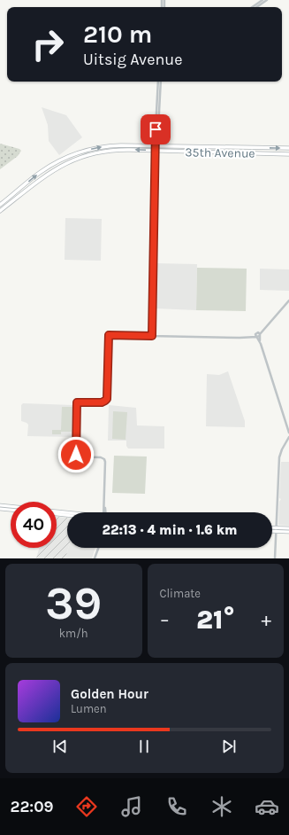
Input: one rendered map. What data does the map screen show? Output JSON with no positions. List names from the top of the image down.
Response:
{
  "streets": {
    "main road": ["35th Avenue"]
  },
  "page": {
    "turn": ["210 m", "Uitsig Avenue"],
    "limit": "40",
    "trip": "22:13 · 4 min · 1.6 km",
    "tile": [
      ["39", "km/h"],
      "Climate"
    ],
    "heat": ["−", "21°", "+"],
    "song": ["Golden Hour", "Lumen"],
    "tabs": "22:09"
  }
}
